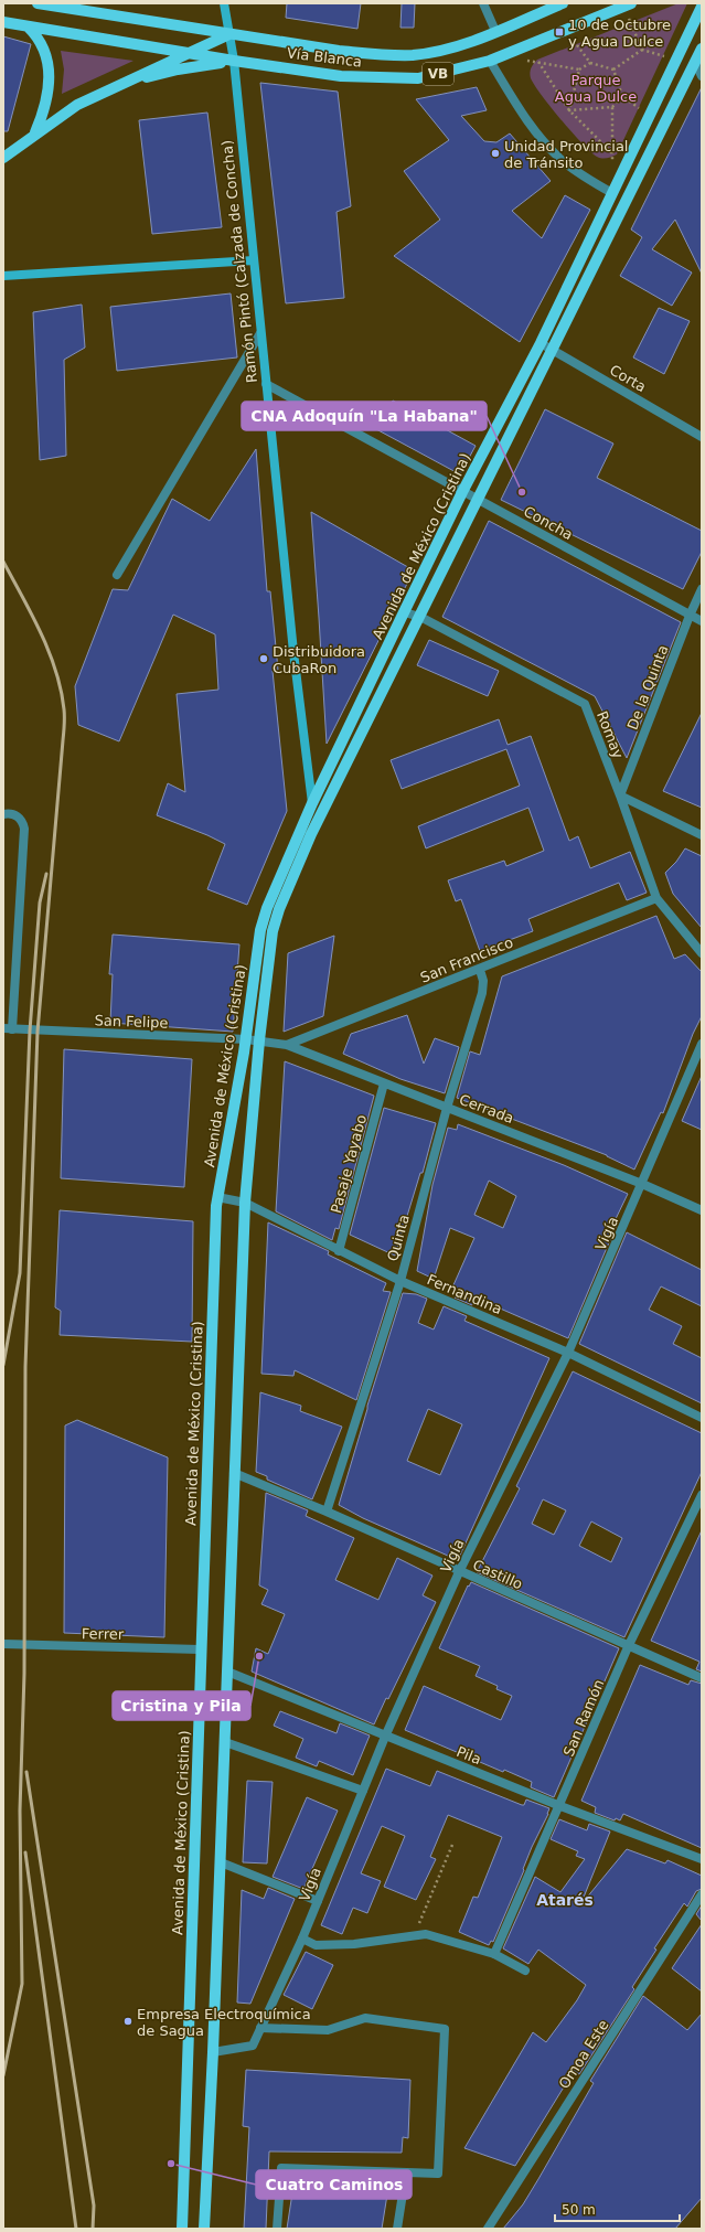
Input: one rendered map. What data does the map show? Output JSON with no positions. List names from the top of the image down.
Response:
{
  "streets": {
    "main road": [
      "Vía Blanca",
      "VB",
      "Ramón Pintó (Calzada de Concha)",
      "Avenida de México (Cristina)"
    ],
    "street": [
      "Corta",
      "Concha",
      "De la Quinta",
      "Romay",
      "San Francisco",
      "San Felipe",
      "Cerrada",
      "Pasaje Yayabo",
      "Vigía",
      "Quinta",
      "Fernandina",
      "Castillo",
      "Ferrer",
      "San Ramón",
      "Pila",
      "Omoa Este"
    ]
  },
  "crossings": [
    ["Vía Blanca", "Ramón Pintó (Calzada de Concha)"],
    ["Ramón Pintó (Calzada de Concha)", "Concha"],
    ["Ramón Pintó (Calzada de Concha)", "Avenida de México (Cristina)"],
    ["Corta", "Avenida de México (Cristina)"],
    ["Concha", "Avenida de México (Cristina)"],
    ["Concha", "De la Quinta"],
    ["Avenida de México (Cristina)", "Romay"],
    ["Avenida de México (Cristina)", "San Felipe"],
    ["Avenida de México (Cristina)", "Cerrada"],
    ["Avenida de México (Cristina)", "Vigía"],
    ["Avenida de México (Cristina)", "Fernandina"],
    ["Avenida de México (Cristina)", "Castillo"],
    ["Avenida de México (Cristina)", "Ferrer"],
    ["Avenida de México (Cristina)", "Pila"],
    ["De la Quinta", "Romay"],
    ["Romay", "San Francisco"],
    ["San Francisco", "Cerrada"],
    ["San Francisco", "Quinta"],
    ["San Felipe", "Cerrada"],
    ["Cerrada", "Pasaje Yayabo"],
    ["Cerrada", "Vigía"],
    ["Cerrada", "Quinta"],
    ["Pasaje Yayabo", "Fernandina"],
    ["Vigía", "Fernandina"],
    ["Vigía", "Castillo"],
    ["Vigía", "Pila"],
    ["Quinta", "Fernandina"],
    ["Quinta", "Castillo"],
    ["Castillo", "San Ramón"],
    ["San Ramón", "Pila"]
  ],
  "districts": ["Atarés"],
  "parks": ["Parque Agua Dulce"],
  "places": {
    "transit": ["10 de Octubre y Agua Dulce"],
    "other": [
      "Unidad Provincial de Tránsito",
      "CNA Adoquín \"La Habana\"",
      "Distribuidora CubaRon",
      "Cristina y Pila",
      "Empresa Electroquímica de Sagua",
      "Cuatro Caminos"
    ]
  },
  "scale_bar": "50 m"
}
